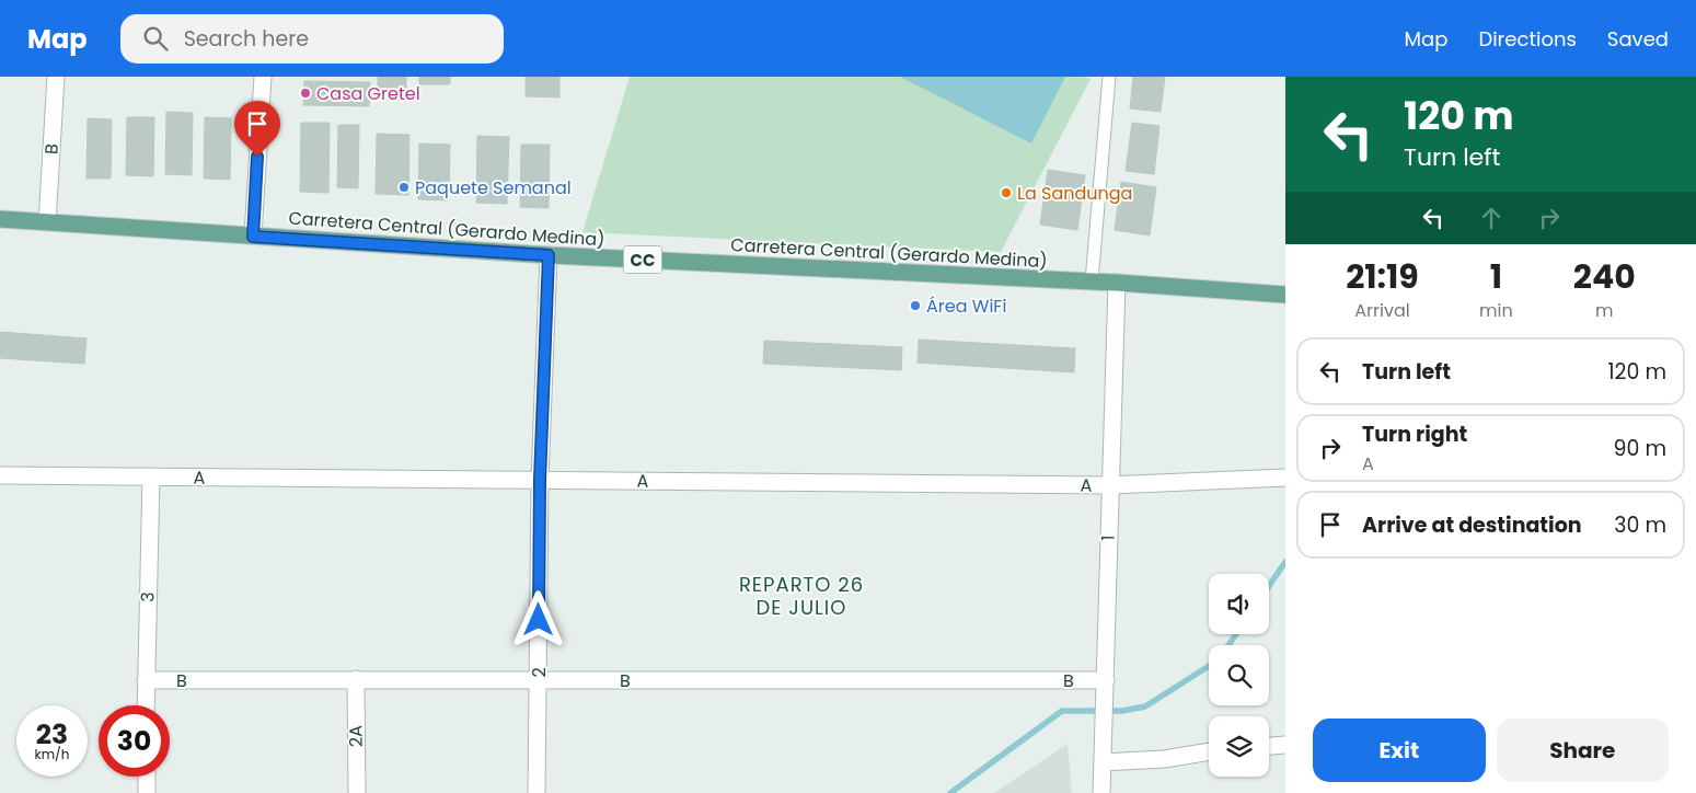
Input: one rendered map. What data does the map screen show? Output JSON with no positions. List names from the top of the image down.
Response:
{
  "streets": {
    "main road": ["Carretera Central (Gerardo Medina)", "CC"],
    "street": [
      "B",
      "A",
      "1",
      "3",
      "2",
      "2A"
    ]
  },
  "crossings": [
    ["B", "Carretera Central (Gerardo Medina)"],
    ["B", "1"],
    ["B", "3"],
    ["B", "2"],
    ["B", "2A"],
    ["Carretera Central (Gerardo Medina)", "1"],
    ["Carretera Central (Gerardo Medina)", "2"],
    ["A", "1"],
    ["A", "3"],
    ["A", "2"]
  ],
  "districts": ["REPARTO 26 DE JULIO"],
  "places": [
    "Casa Gretel",
    "Paquete Semanal",
    "La Sandunga",
    "Área WiFi"
  ],
  "page": {
    "header": "Map",
    "search": "Search here",
    "nav": ["Map", "Directions", "Saved"],
    "turn": ["120 m", "Turn left"],
    "eta": [
      "21:19",
      "Arrival",
      "1",
      "min",
      "240",
      "m"
    ],
    "list": [
      {
        "name": "Turn left",
        "value": "120 m"
      },
      {
        "name": "Turn right",
        "note": "A",
        "value": "90 m"
      },
      {
        "name": "Arrive at destination",
        "value": "30 m"
      }
    ],
    "speed": "23 km/h",
    "limit": "30",
    "buttons": ["Exit", "Share"]
  }
}
